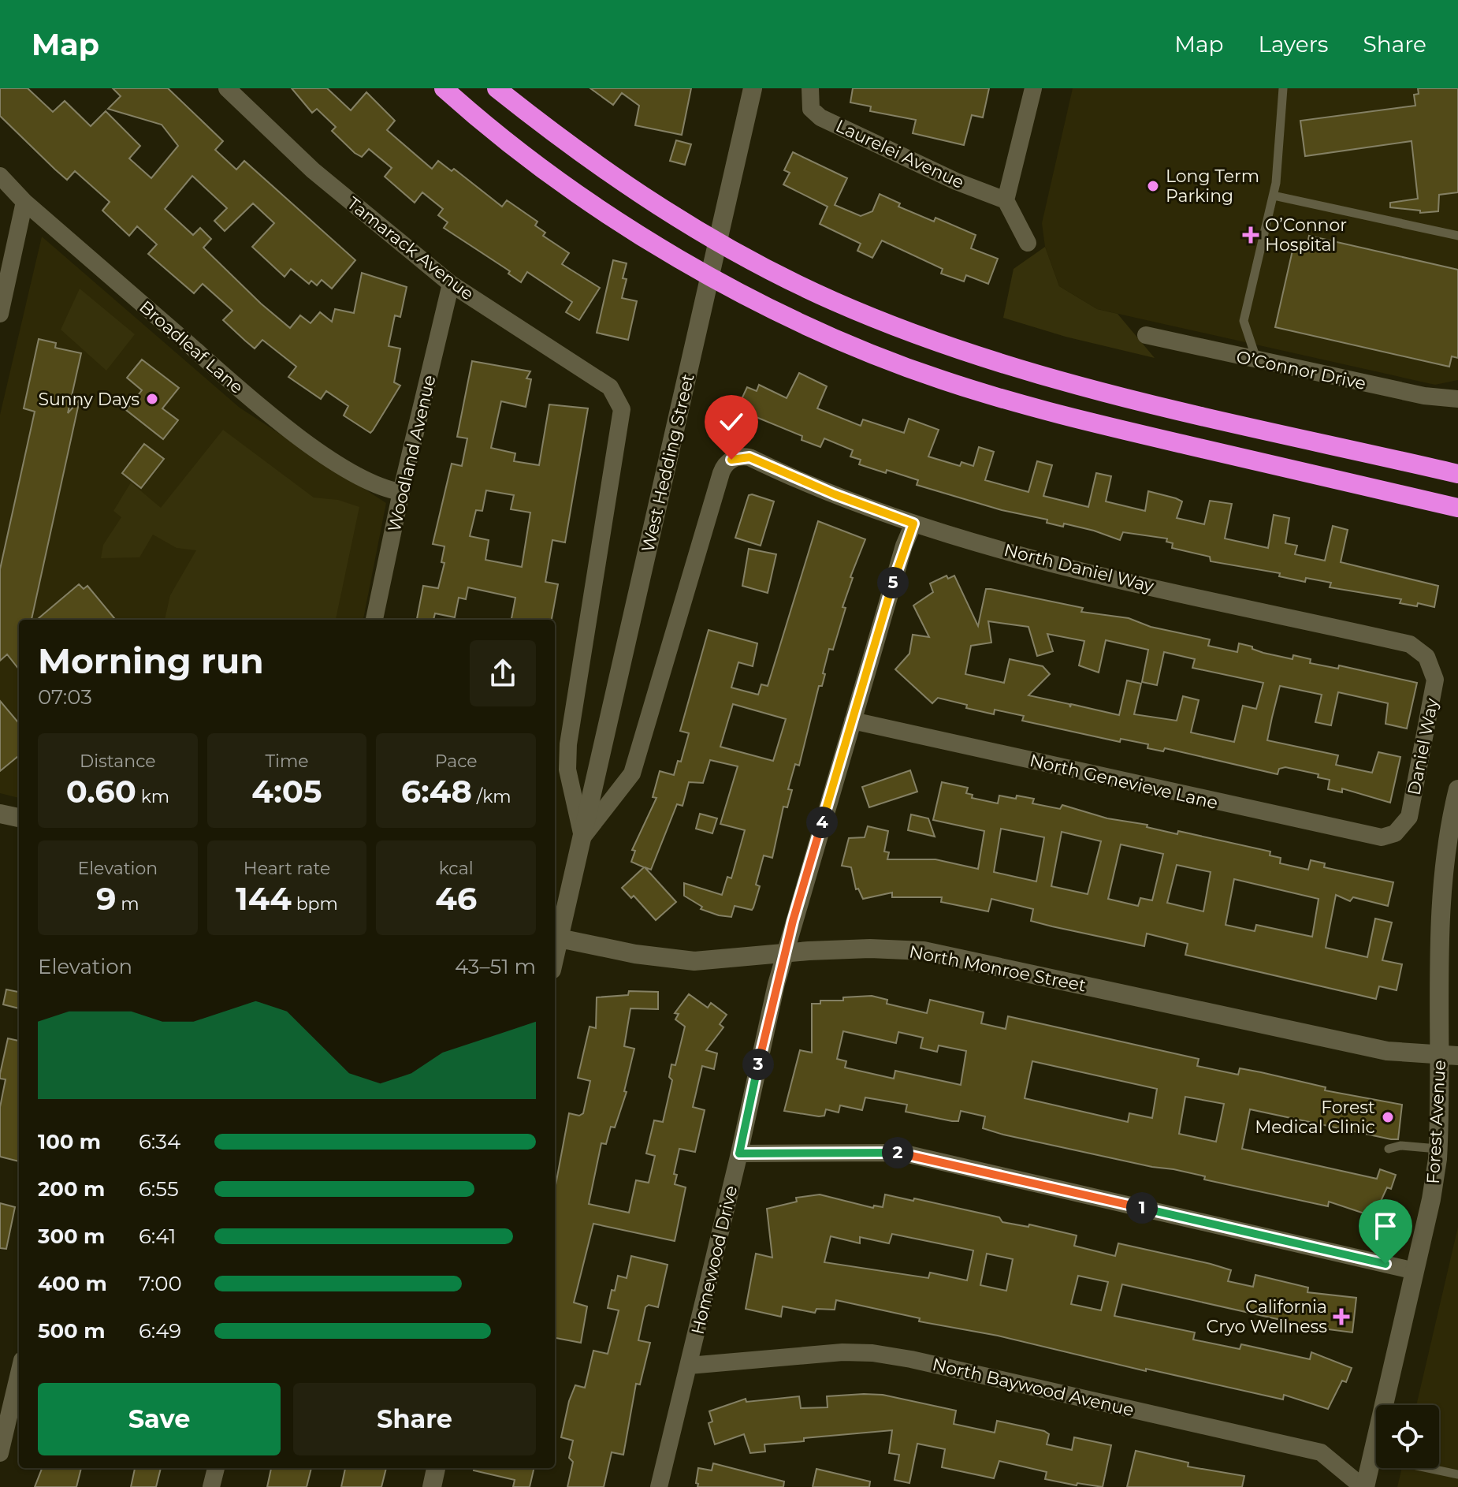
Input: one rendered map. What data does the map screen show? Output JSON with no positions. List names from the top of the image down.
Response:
{
  "streets": {
    "main road": ["West Hedding Street", "North Monroe Street", "Forest Avenue"],
    "street": [
      "Laurelei Avenue",
      "Tamarack Avenue",
      "Broadleaf Lane",
      "O’Connor Drive",
      "Woodland Avenue",
      "North Daniel Way",
      "Daniel Way",
      "North Genevieve Lane",
      "Homewood Drive",
      "North Baywood Avenue"
    ]
  },
  "crossings": [
    ["Tamarack Avenue", "Woodland Avenue"],
    ["Tamarack Avenue", "West Hedding Street"],
    ["Broadleaf Lane", "Woodland Avenue"],
    ["West Hedding Street", "North Daniel Way"],
    ["West Hedding Street", "North Monroe Street"],
    ["North Daniel Way", "Daniel Way"],
    ["North Daniel Way", "Homewood Drive"],
    ["Daniel Way", "North Genevieve Lane"],
    ["North Genevieve Lane", "Homewood Drive"],
    ["North Monroe Street", "Forest Avenue"],
    ["North Monroe Street", "Homewood Drive"],
    ["Forest Avenue", "North Baywood Avenue"],
    ["Homewood Drive", "North Baywood Avenue"]
  ],
  "places": {
    "other": ["Long Term Parking", "Sunny Days", "Forest Medical Clinic"],
    "health": ["O’Connor Hospital", "California Cryo Wellness"]
  },
  "page": {
    "header": "Map",
    "nav": ["Map", "Layers", "Share"],
    "pins": [
      "5",
      "4",
      "3",
      "2",
      "1"
    ],
    "heading": ["Morning run", "07:03"],
    "stats": [
      ["Distance", "0.60 km"],
      ["Time", "4:05"],
      ["Pace", "6:48 /km"],
      ["Elevation", "9 m"],
      ["Heart rate", "144 bpm"],
      ["kcal", "46"]
    ],
    "chart": ["Elevation", "43–51 m"],
    "list": [
      {
        "name": "100 m",
        "note": "6:34"
      },
      {
        "name": "200 m",
        "note": "6:55"
      },
      {
        "name": "300 m",
        "note": "6:41"
      },
      {
        "name": "400 m",
        "note": "7:00"
      },
      {
        "name": "500 m",
        "note": "6:49"
      }
    ],
    "buttons": ["Save", "Share"]
  }
}
